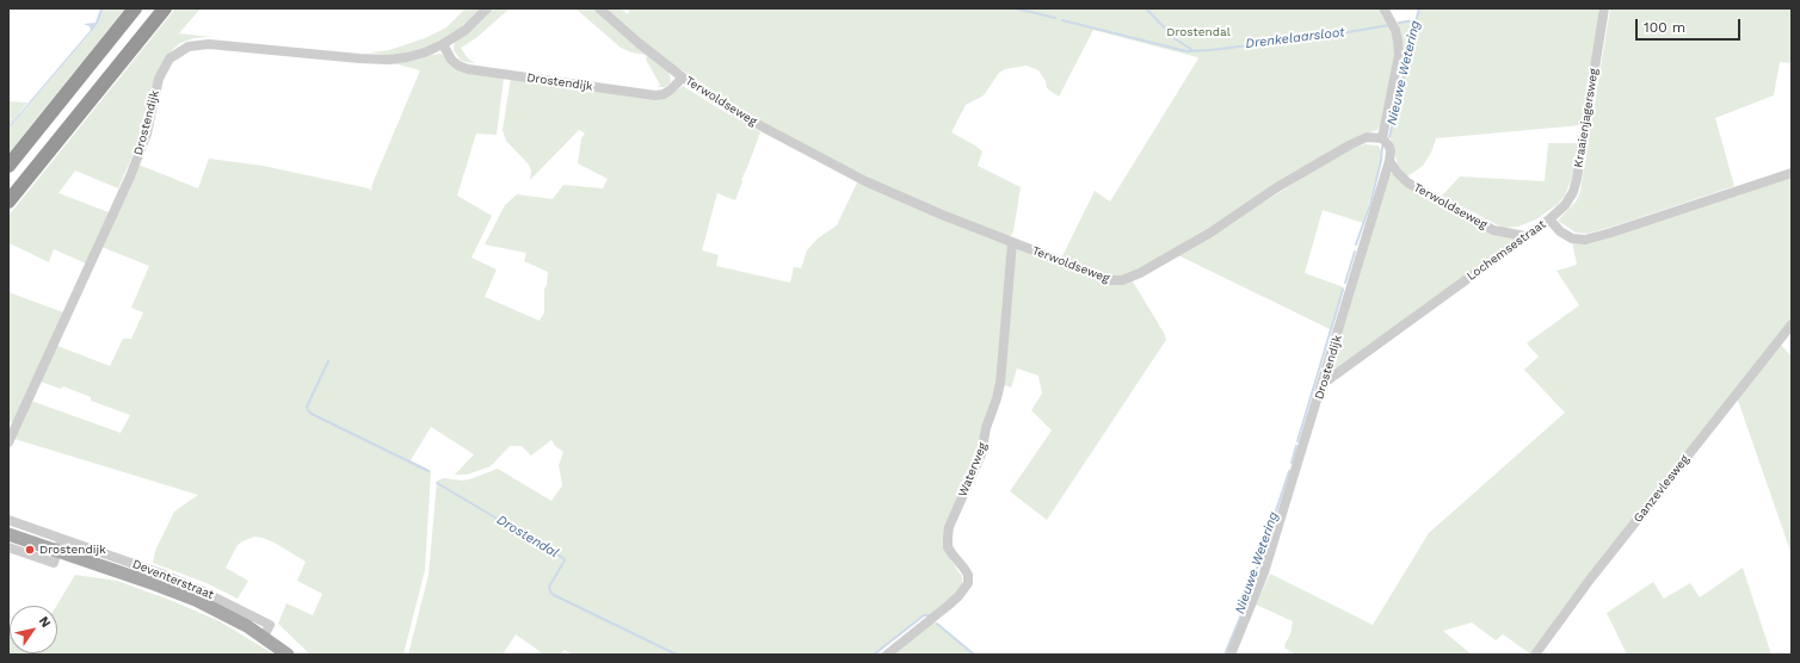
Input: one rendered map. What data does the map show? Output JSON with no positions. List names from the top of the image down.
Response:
{
  "streets": {
    "main road": ["Deventerstraat"],
    "street": [
      "Drostendijk",
      "Terwoldseweg",
      "Kraaienjagersweg",
      "Lochemsestraat",
      "Waterweg",
      "Ganzevlesweg"
    ]
  },
  "crossings": [
    ["Drostendijk", "Terwoldseweg"],
    ["Drostendijk", "Lochemsestraat"],
    ["Terwoldseweg", "Lochemsestraat"],
    ["Terwoldseweg", "Waterweg"],
    ["Kraaienjagersweg", "Lochemsestraat"]
  ],
  "water": ["Drenkelaarsloot", "Nieuwe Wetering", "Drostendal"],
  "parks": ["Drostendal"],
  "places": ["Drostendijk"],
  "scale_bar": "100 m",
  "north": "top right"
}
